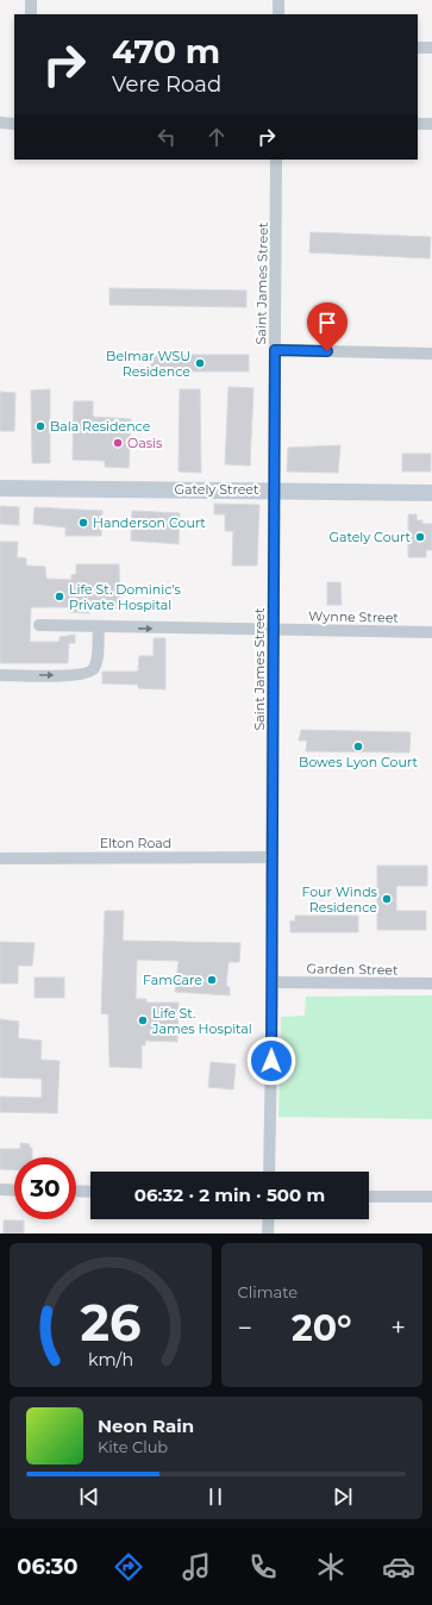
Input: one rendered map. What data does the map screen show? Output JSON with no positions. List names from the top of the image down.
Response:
{
  "streets": {
    "street": [
      "Saint James Street",
      "Gately Street",
      "Wynne Street",
      "Elton Road",
      "Garden Street"
    ]
  },
  "crossings": [
    ["Saint James Street", "Gately Street"],
    ["Saint James Street", "Wynne Street"],
    ["Saint James Street", "Elton Road"],
    ["Saint James Street", "Garden Street"]
  ],
  "one_way": ["Wynne Street"],
  "places": [
    "Belmar WSU Residence",
    "Bala Residence",
    "Oasis",
    "Handerson Court",
    "Gately Court",
    "Life St. Dominic's Private Hospital",
    "Bowes Lyon Court",
    "Four Winds Residence",
    "FamCare",
    "Life St. James Hospital"
  ],
  "page": {
    "turn": ["470 m", "Vere Road"],
    "limit": "30",
    "trip": "06:32 · 2 min · 500 m",
    "tile": "Climate",
    "heat": ["−", "20°", "+"],
    "song": ["Neon Rain", "Kite Club"],
    "tabs": "06:30",
    "gauge": ["26", "km/h"]
  }
}
